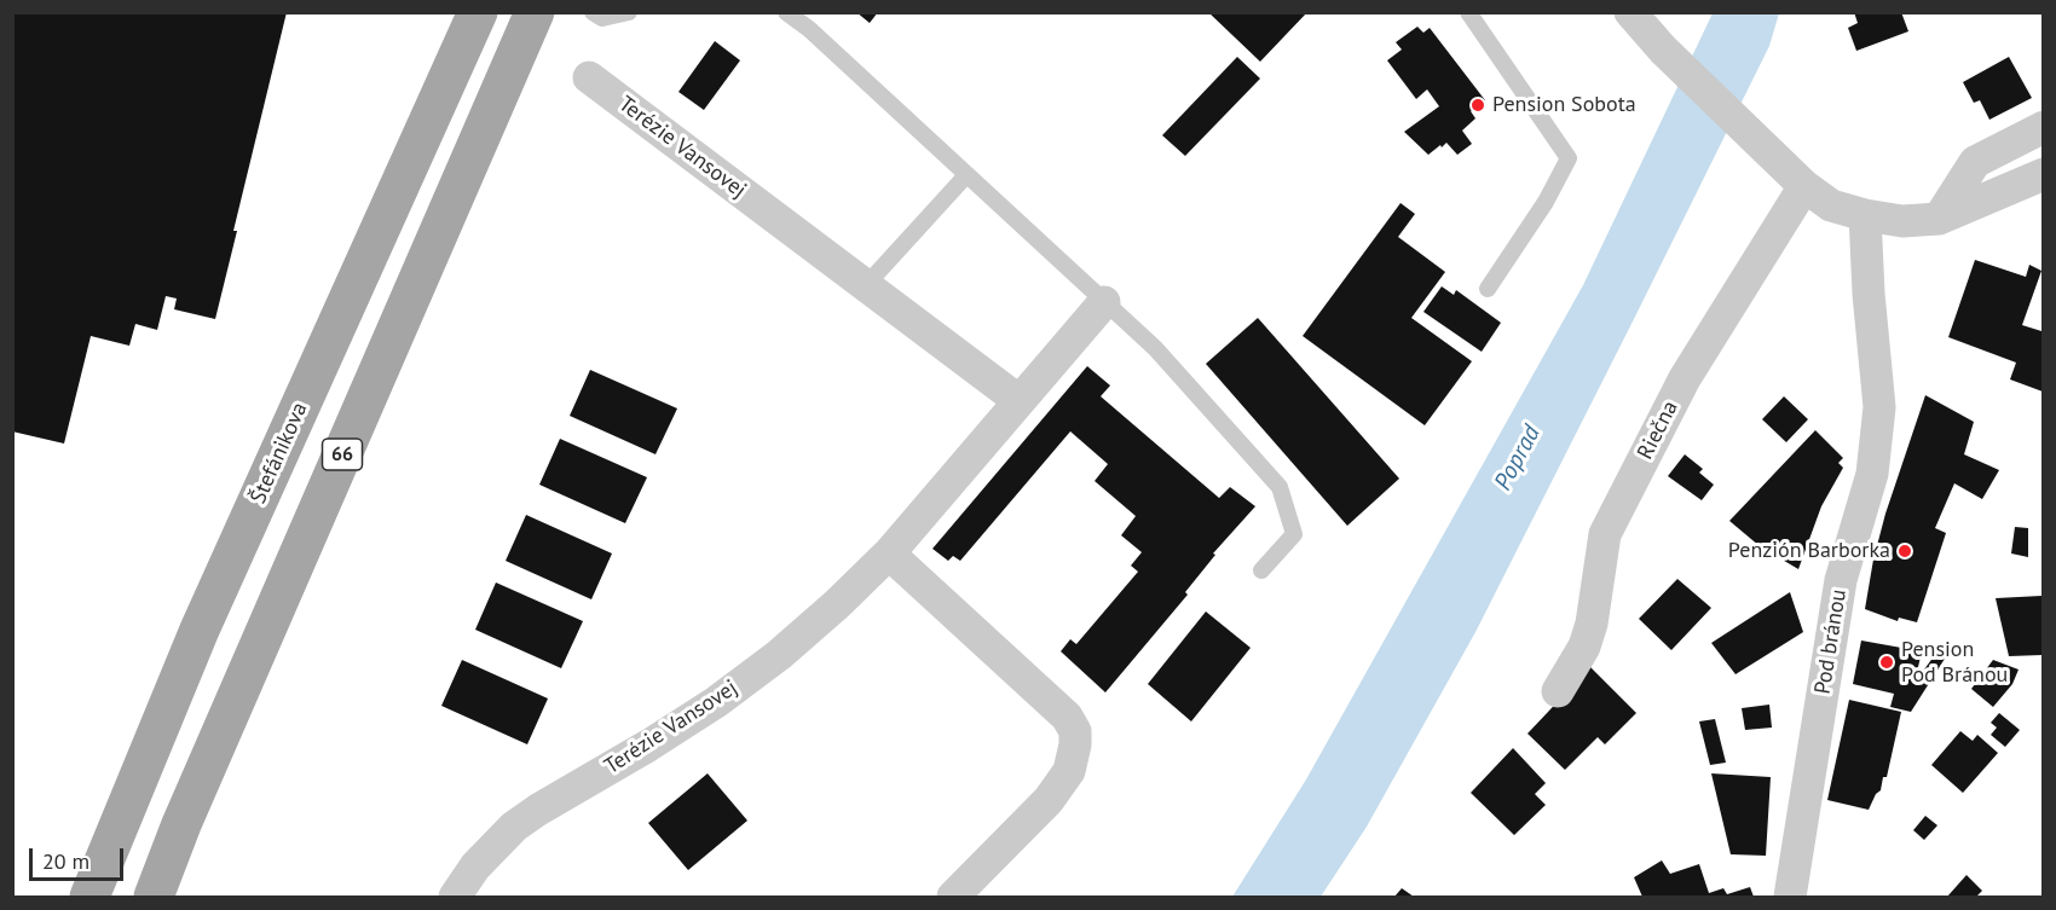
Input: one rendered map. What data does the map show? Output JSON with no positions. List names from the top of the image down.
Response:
{
  "streets": {
    "main road": ["Štefánikova", "66"],
    "street": ["Terézie Vansovej", "Riečna", "Pod bránou"]
  },
  "water": ["Poprad"],
  "places": ["Pension Sobota", "Penzión Barborka", "Pension Pod Bránou"],
  "scale_bar": "20 m"
}
